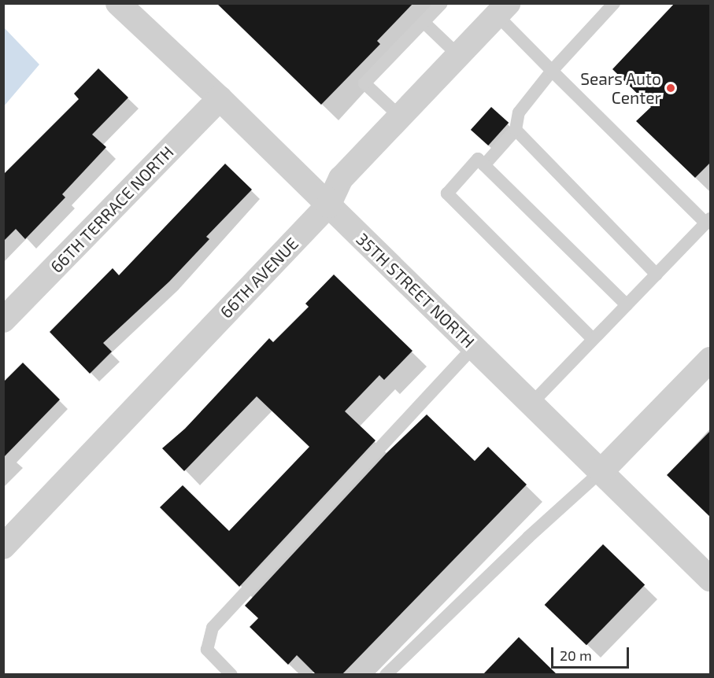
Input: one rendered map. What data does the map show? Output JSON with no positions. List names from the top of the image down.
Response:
{
  "streets": {
    "street": ["66TH TERRACE NORTH", "66TH AVENUE", "35TH STREET NORTH"]
  },
  "crossings": [
    ["66TH TERRACE NORTH", "35TH STREET NORTH"],
    ["66TH AVENUE", "35TH STREET NORTH"]
  ],
  "places": ["Sears Auto Center"],
  "scale_bar": "20 m"
}
